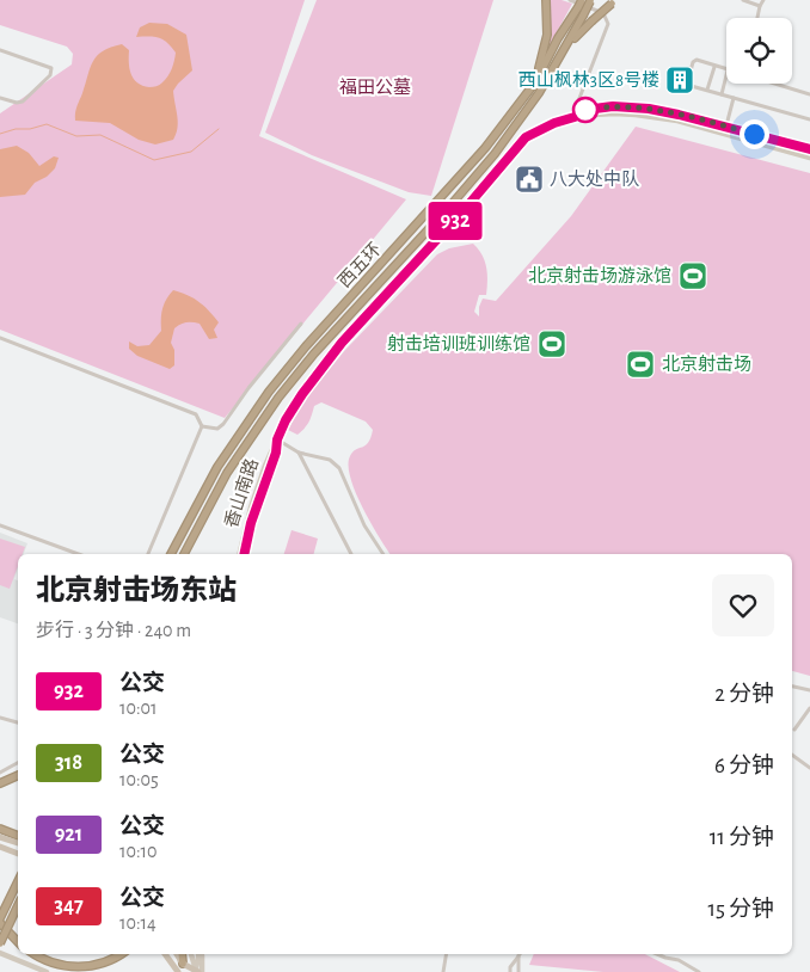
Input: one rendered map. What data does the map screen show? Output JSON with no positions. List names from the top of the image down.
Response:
{
  "streets": {
    "highway": ["西五环"],
    "main road": ["香山南路"]
  },
  "parks": ["福田公墓"],
  "places": {
    "building": ["西山枫林3区8号楼"],
    "public building": ["八大处中队"],
    "sports": ["北京射击场游泳馆", "射击培训班训练馆", "北京射击场"]
  },
  "lines": ["bus line 932"],
  "page": {
    "on_map": "932",
    "heading": ["北京射击场东站", "步行 · 3 分钟 · 240 m"],
    "list": [
      {
        "mark": "932",
        "name": "公交",
        "note": "10:01",
        "value": "2 分钟"
      },
      {
        "mark": "318",
        "name": "公交",
        "note": "10:05",
        "value": "6 分钟"
      },
      {
        "mark": "921",
        "name": "公交",
        "note": "10:10",
        "value": "11 分钟"
      },
      {
        "mark": "347",
        "name": "公交",
        "note": "10:14",
        "value": "15 分钟"
      }
    ]
  }
}
